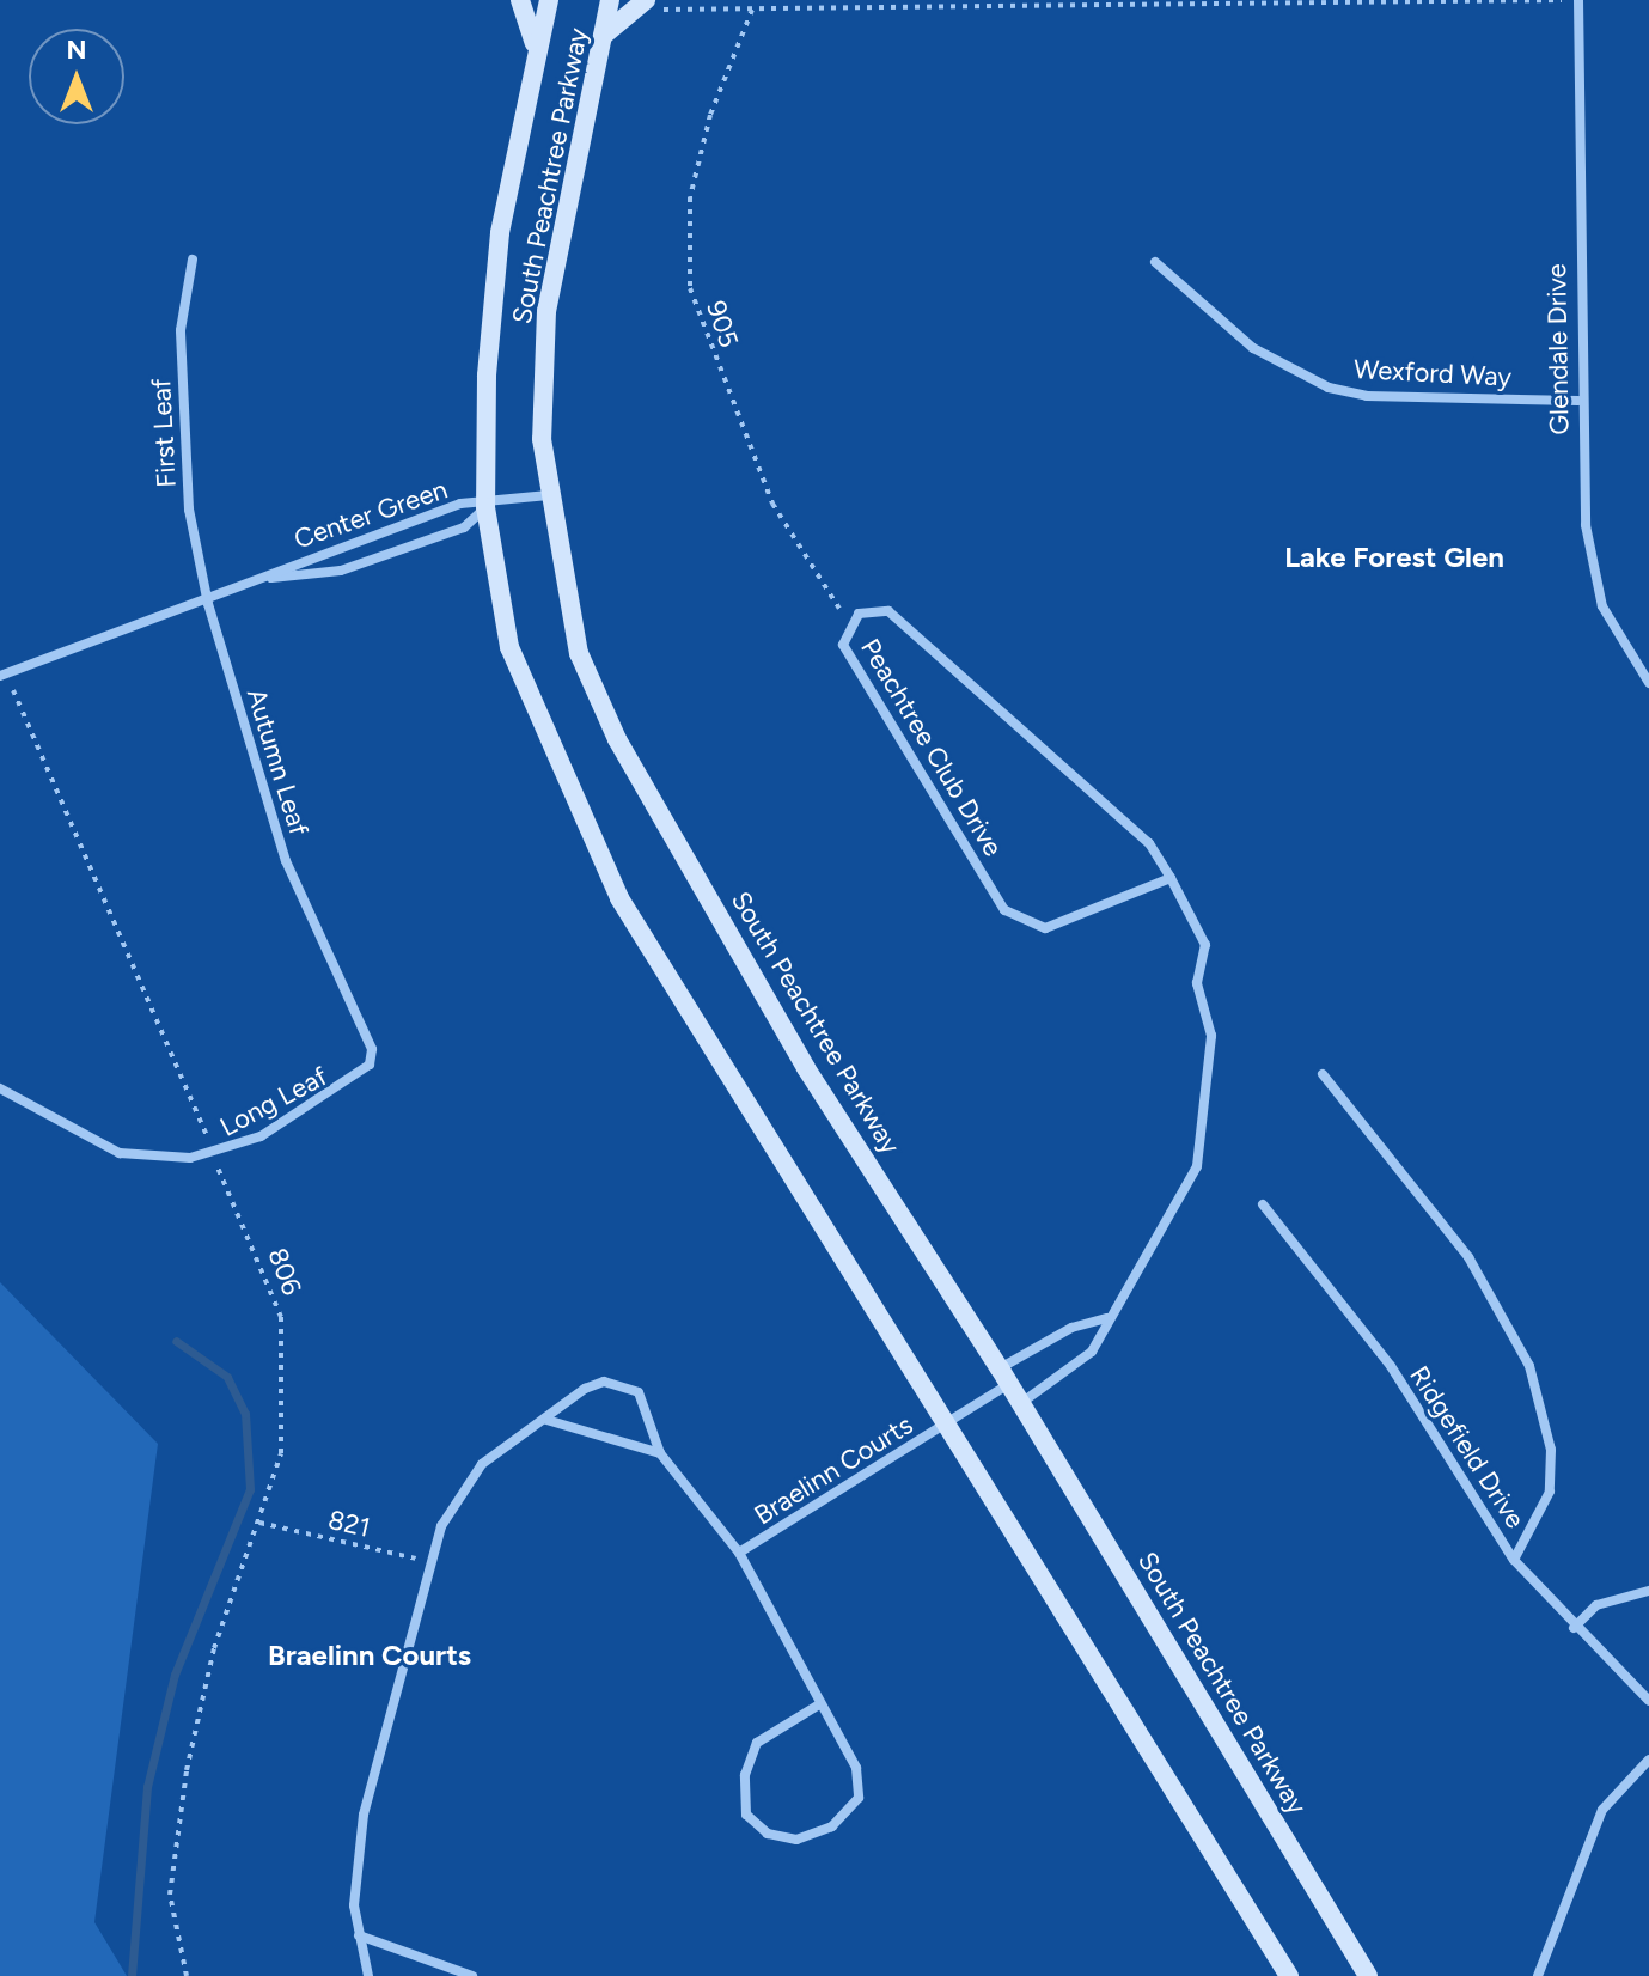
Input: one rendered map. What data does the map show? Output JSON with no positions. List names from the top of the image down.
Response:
{
  "streets": {
    "main road": ["South Peachtree Parkway"],
    "street": [
      "Glendale Drive",
      "Wexford Way",
      "First Leaf",
      "Center Green",
      "Peachtree Club Drive",
      "Autumn Leaf",
      "Long Leaf",
      "Ridgefield Drive",
      "Braelinn Courts"
    ],
    "path": ["905", "806", "821"]
  },
  "crossings": [
    ["South Peachtree Parkway", "Center Green"],
    ["South Peachtree Parkway", "Peachtree Club Drive"],
    ["South Peachtree Parkway", "Braelinn Courts"],
    ["905", "Peachtree Club Drive"],
    ["Glendale Drive", "Wexford Way"],
    ["First Leaf", "Center Green"],
    ["First Leaf", "Autumn Leaf"],
    ["Center Green", "Autumn Leaf"],
    ["Center Green", "806"],
    ["Peachtree Club Drive", "Braelinn Courts"],
    ["Autumn Leaf", "Long Leaf"],
    ["Long Leaf", "806"],
    ["806", "821"],
    ["Braelinn Courts", "821"]
  ],
  "districts": ["Lake Forest Glen", "Braelinn Courts"],
  "north": "top"
}
